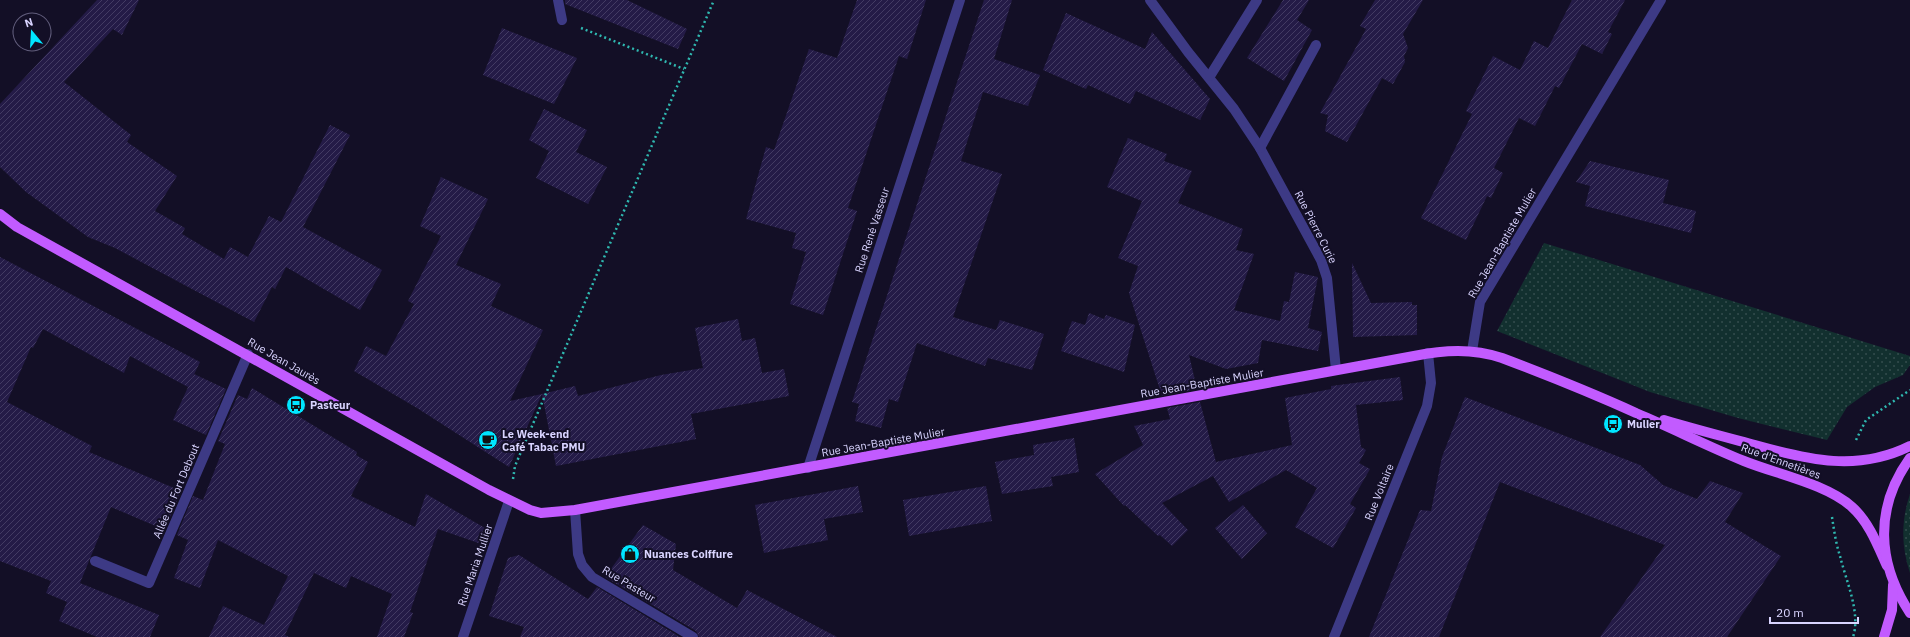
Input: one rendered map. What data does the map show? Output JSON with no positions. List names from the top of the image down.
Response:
{
  "streets": {
    "main road": ["Rue Jean-Baptiste Mulier", "Rue Jean Jaurès", "Rue d'Ennetières"],
    "street": [
      "Rue Pierre Curie",
      "Rue René Vasseur",
      "Allée du Fort Debout",
      "Rue Voltaire",
      "Rue Maria Mullier",
      "Rue Pasteur"
    ]
  },
  "crossings": [
    ["Rue Pierre Curie", "Rue Jean-Baptiste Mulier"],
    ["Rue René Vasseur", "Rue Jean-Baptiste Mulier"],
    ["Rue Jean-Baptiste Mulier", "Rue Jean Jaurès"],
    ["Rue Jean-Baptiste Mulier", "Rue d'Ennetières"],
    ["Rue Jean-Baptiste Mulier", "Rue Voltaire"],
    ["Rue Jean-Baptiste Mulier", "Rue Pasteur"],
    ["Rue Jean Jaurès", "Allée du Fort Debout"],
    ["Rue Jean Jaurès", "Rue Maria Mullier"]
  ],
  "places": {
    "bus stop": ["Pasteur", "Mulier"],
    "cafe": ["Le Week-end Café Tabac PMU"],
    "shop": ["Nuances Coiffure"]
  },
  "scale_bar": "20 m",
  "north": "top"
}
